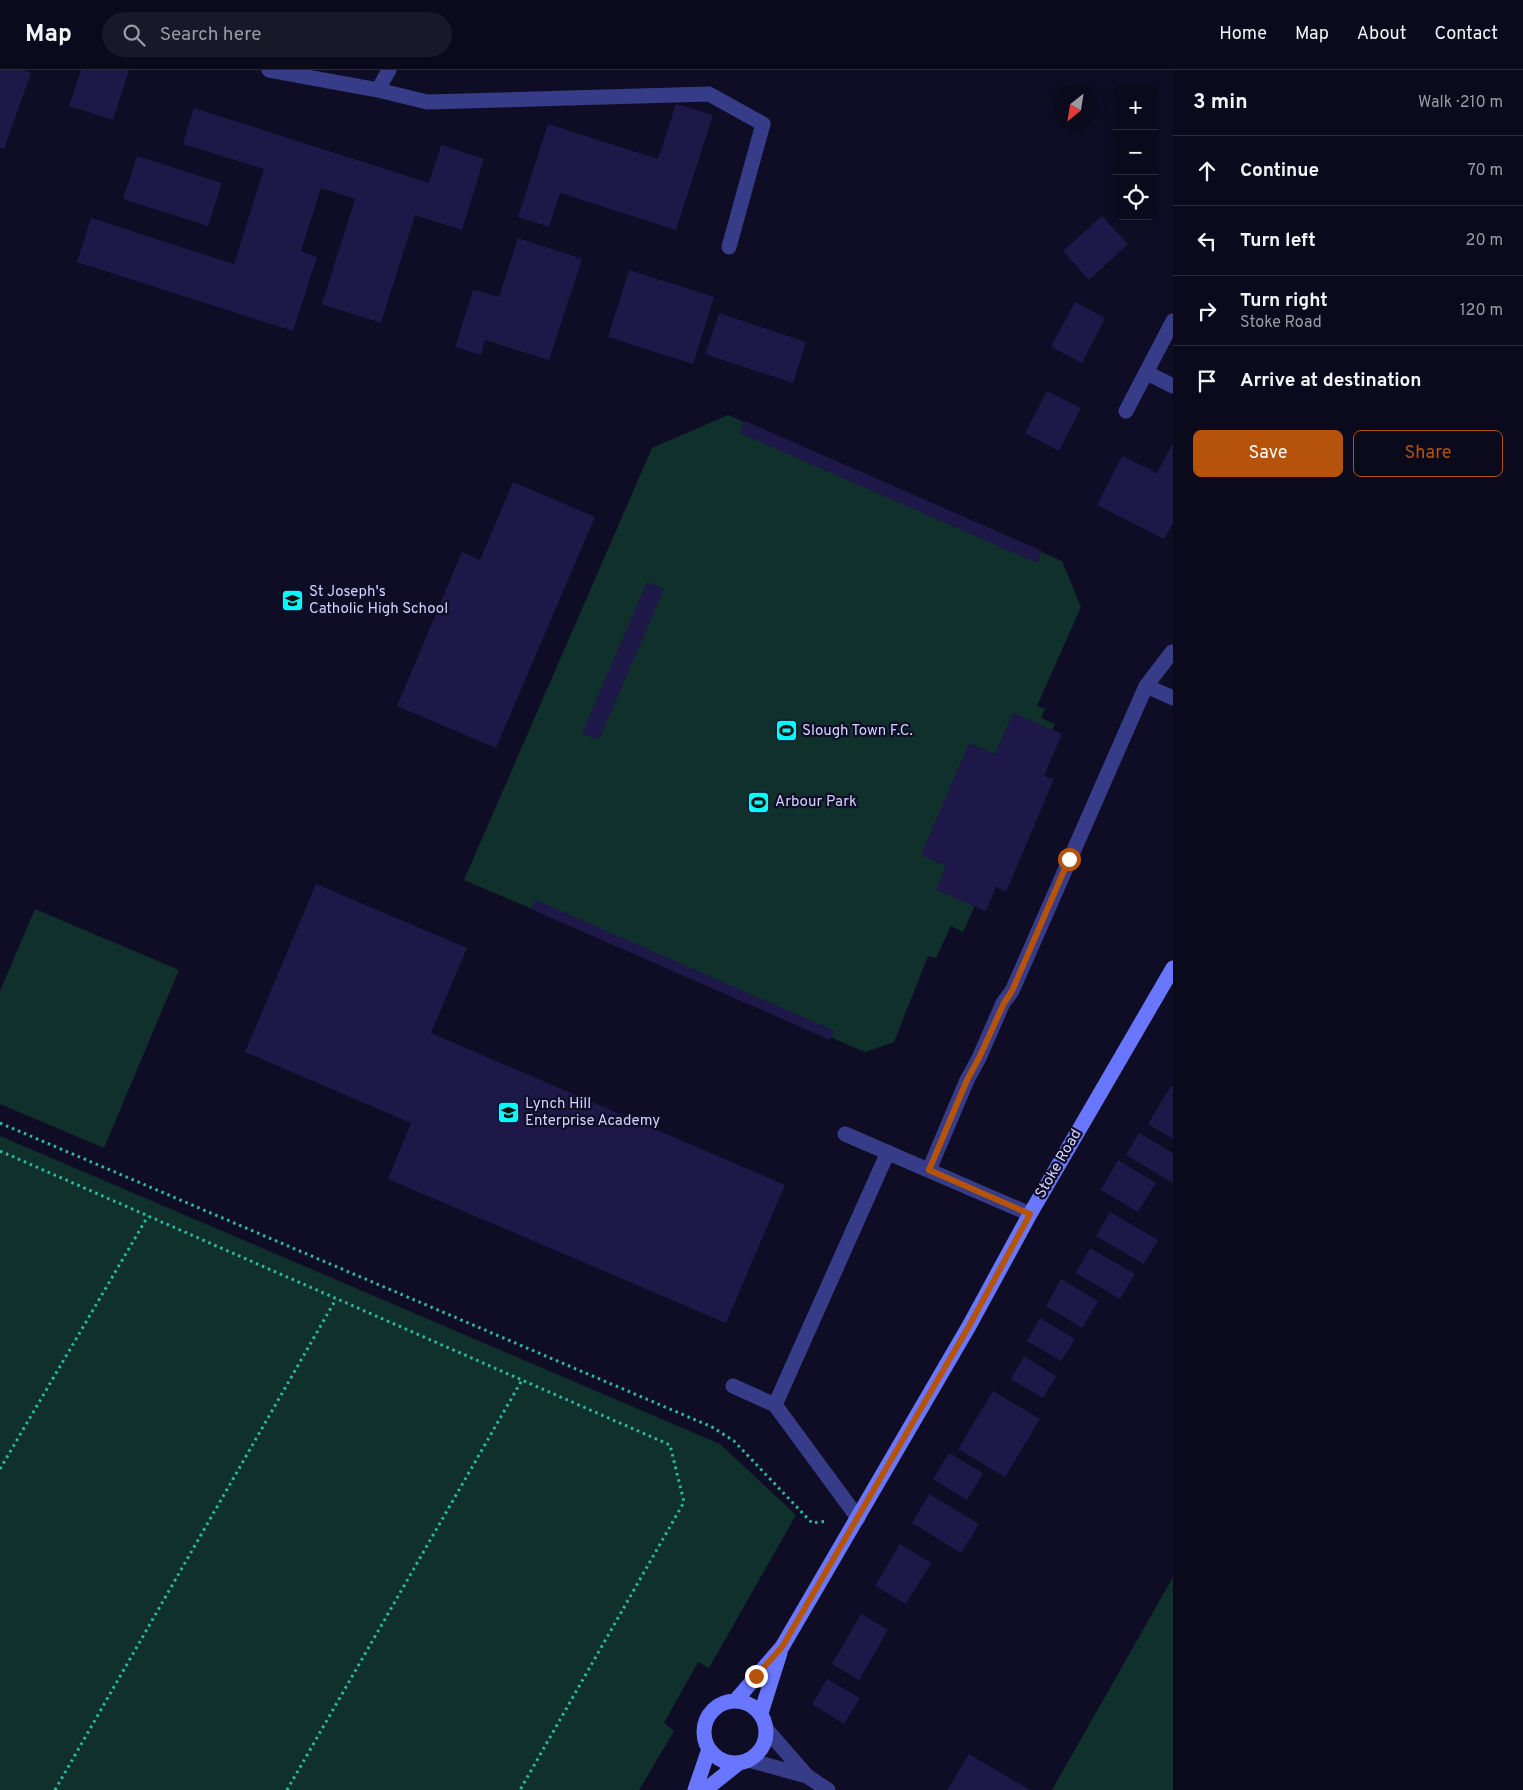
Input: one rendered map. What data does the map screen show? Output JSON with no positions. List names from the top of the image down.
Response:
{
  "streets": {
    "main road": ["Stoke Road"]
  },
  "places": {
    "school or university": ["St Joseph's Catholic High School", "Lynch Hill Enterprise Academy"],
    "sports": ["Slough Town F.C.", "Arbour Park"]
  },
  "north": "bottom left",
  "page": {
    "header": "Map",
    "search": "Search here",
    "nav": [
      "Home",
      "Map",
      "About",
      "Contact"
    ],
    "heading": ["3 min", "Walk · 210 m"],
    "map_buttons": ["+", "−"],
    "list": [
      ["Continue", "70 m"],
      ["Turn left", "20 m"],
      ["Turn right", "Stoke Road", "120 m"],
      "Arrive at destination"
    ],
    "buttons": ["Save", "Share"]
  }
}
